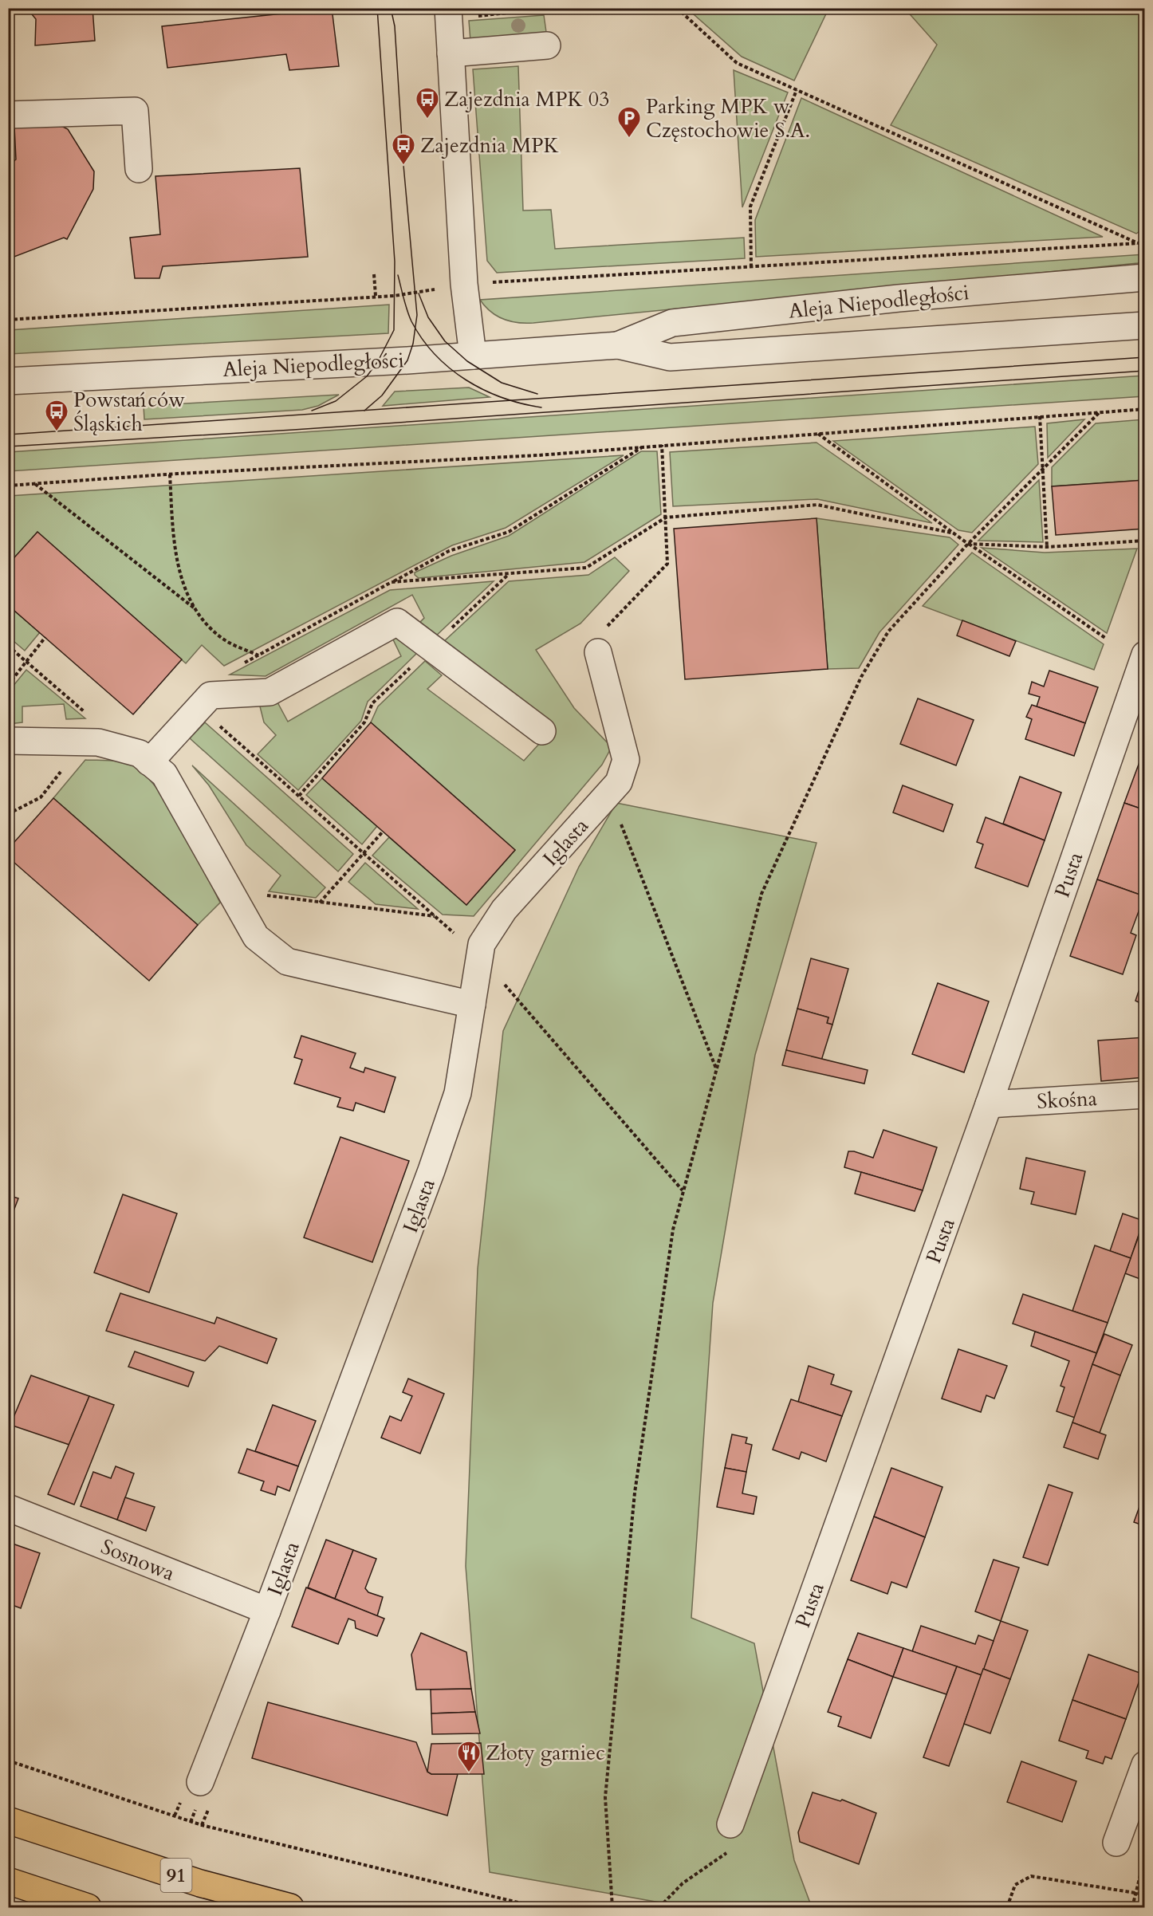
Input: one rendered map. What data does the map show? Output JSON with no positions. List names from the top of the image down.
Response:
{
  "streets": {
    "main road": ["91"],
    "street": [
      "Aleja Niepodległości",
      "Iglasta",
      "Pusta",
      "Skośna",
      "Sosnowa"
    ]
  },
  "crossings": [
    ["Iglasta", "Sosnowa"],
    ["Pusta", "Skośna"]
  ],
  "places": {
    "bus stop": ["Zajezdnia MPK 03", "Zajezdnia MPK", "Powstańców Śląskich"],
    "parking": ["Parking MPK w Częstochowie S.A."],
    "restaurant": ["Złoty garniec"]
  }
}
